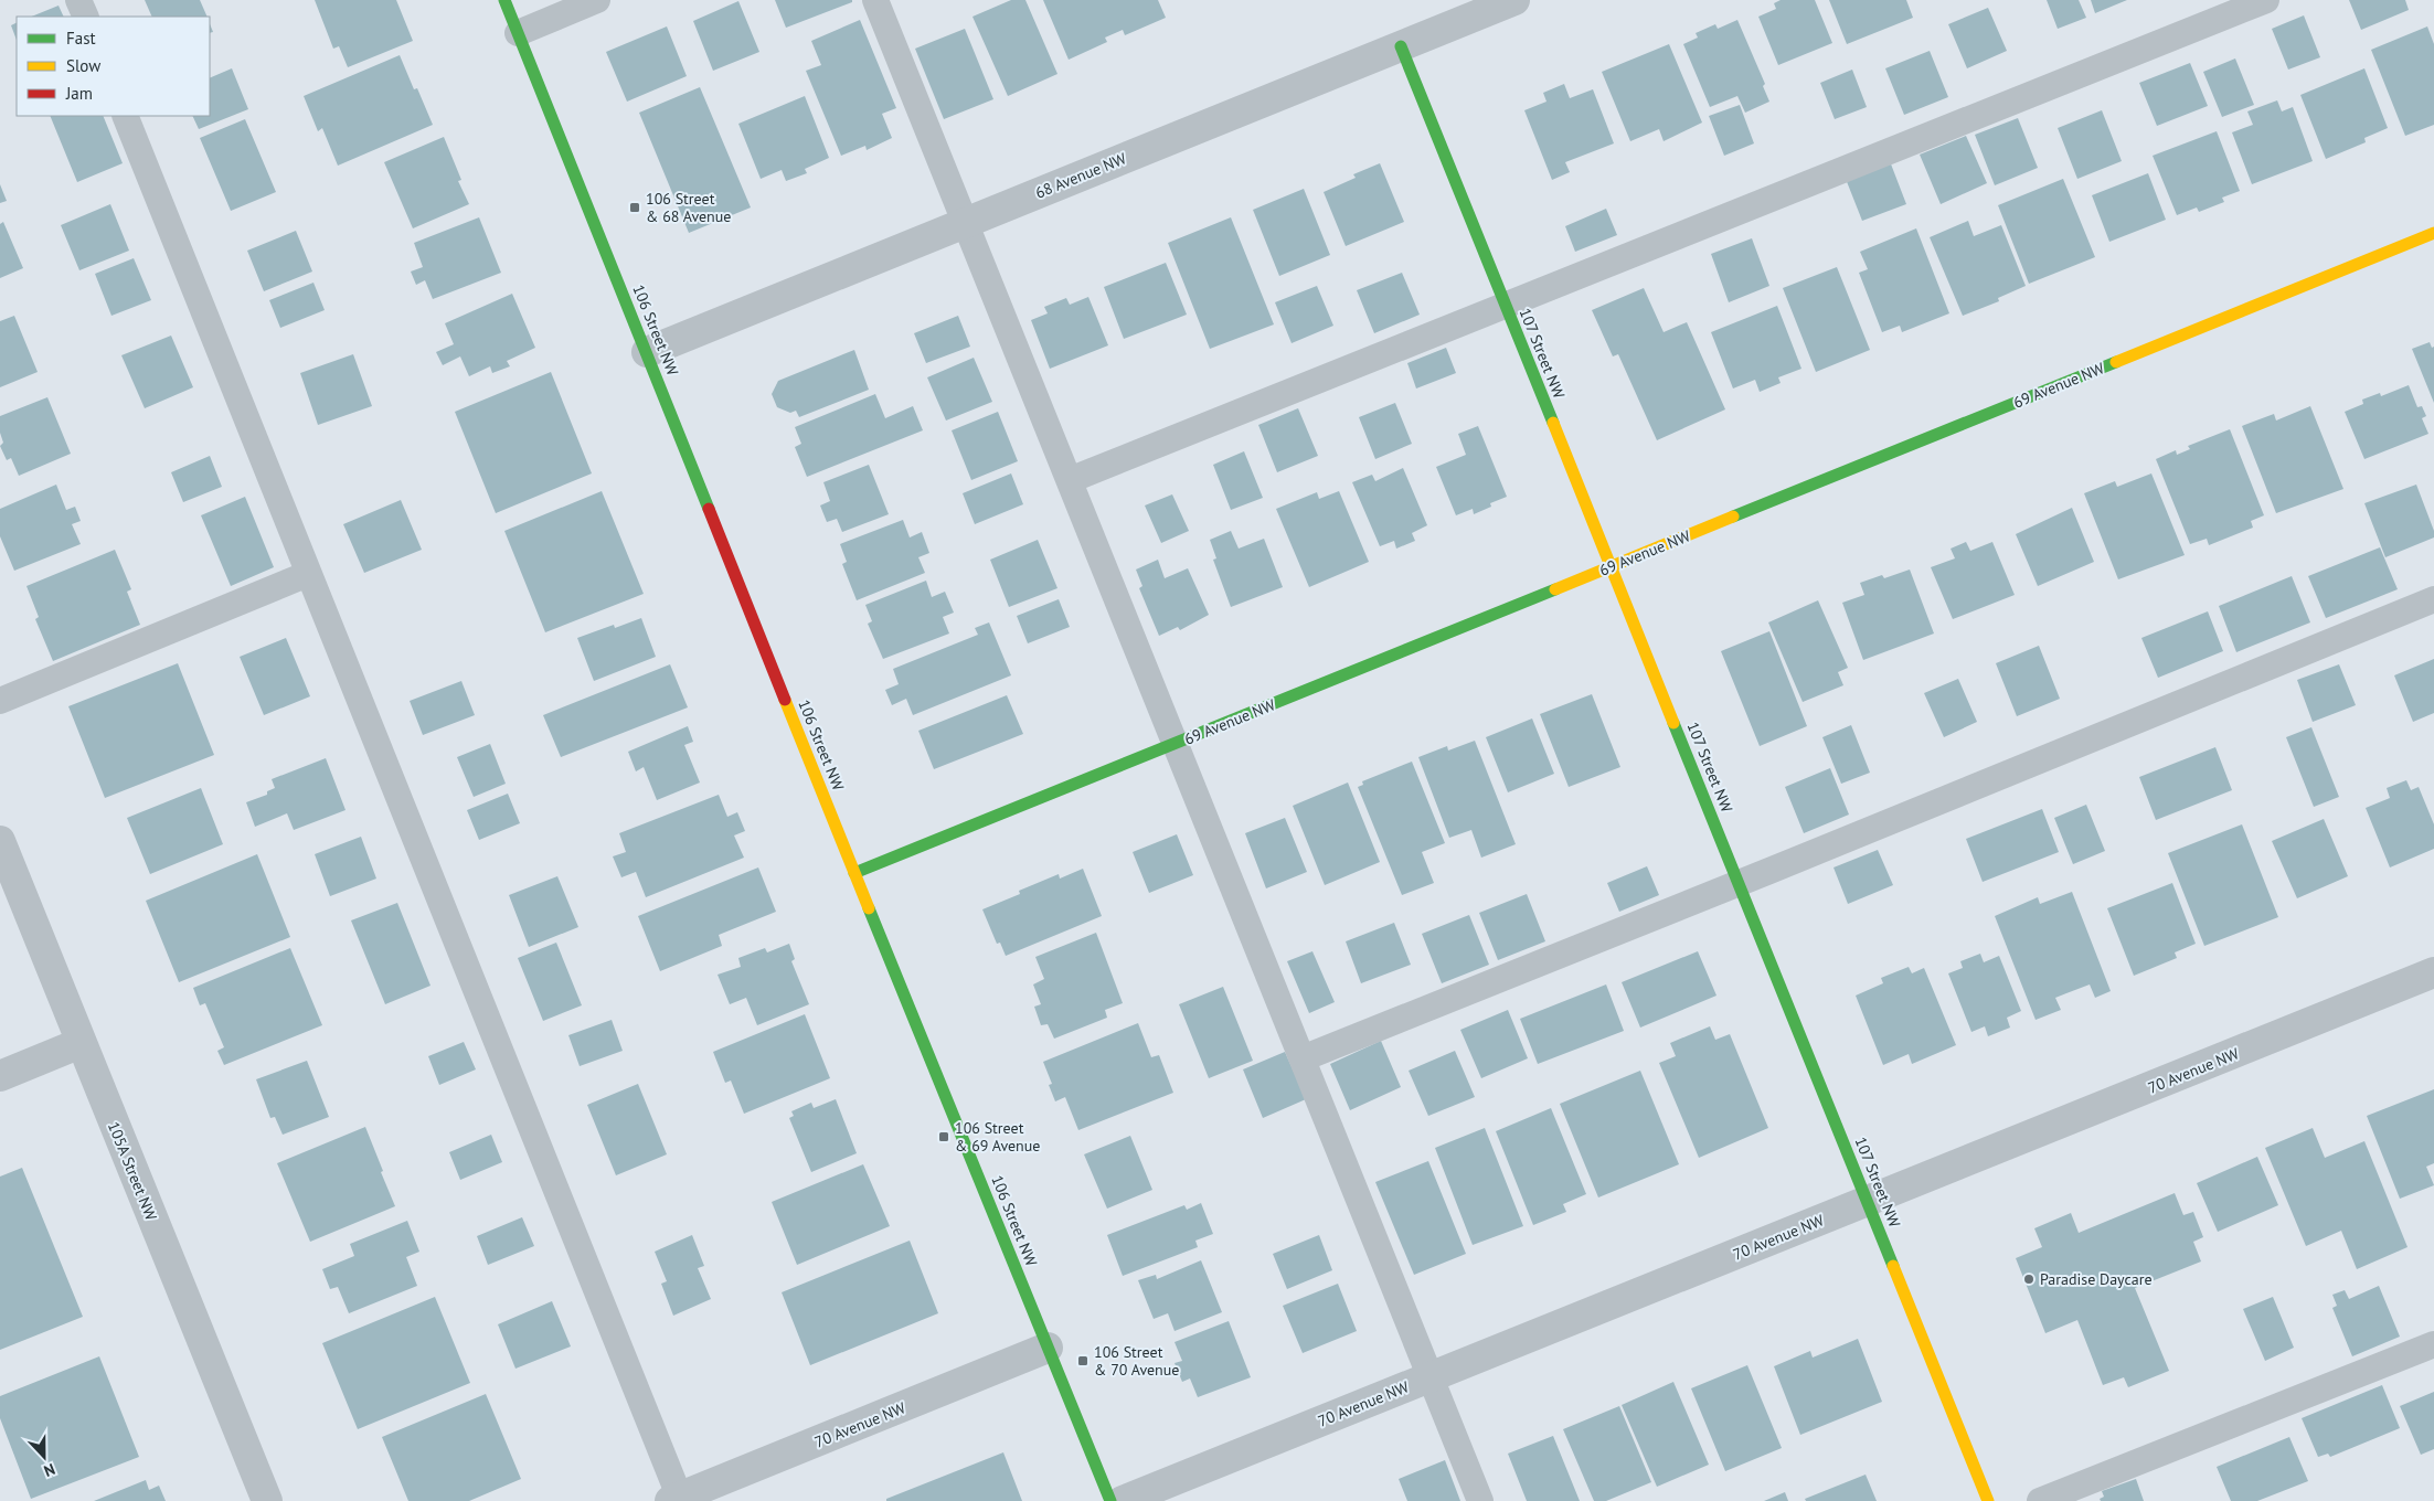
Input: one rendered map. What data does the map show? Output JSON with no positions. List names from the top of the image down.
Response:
{
  "streets": {
    "street": [
      "68 Avenue NW",
      "106 Street NW",
      "107 Street NW",
      "69 Avenue NW",
      "70 Avenue NW",
      "105A Street NW"
    ]
  },
  "crossings": [
    ["68 Avenue NW", "106 Street NW"],
    ["68 Avenue NW", "107 Street NW"],
    ["106 Street NW", "69 Avenue NW"],
    ["106 Street NW", "70 Avenue NW"],
    ["107 Street NW", "69 Avenue NW"],
    ["107 Street NW", "70 Avenue NW"]
  ],
  "places": {
    "transit": ["106 Street & 68 Avenue", "106 Street & 69 Avenue", "106 Street & 70 Avenue"],
    "other": ["Paradise Daycare"]
  },
  "legend": ["Fast", "Slow", "Jam"],
  "north": "bottom"
}
